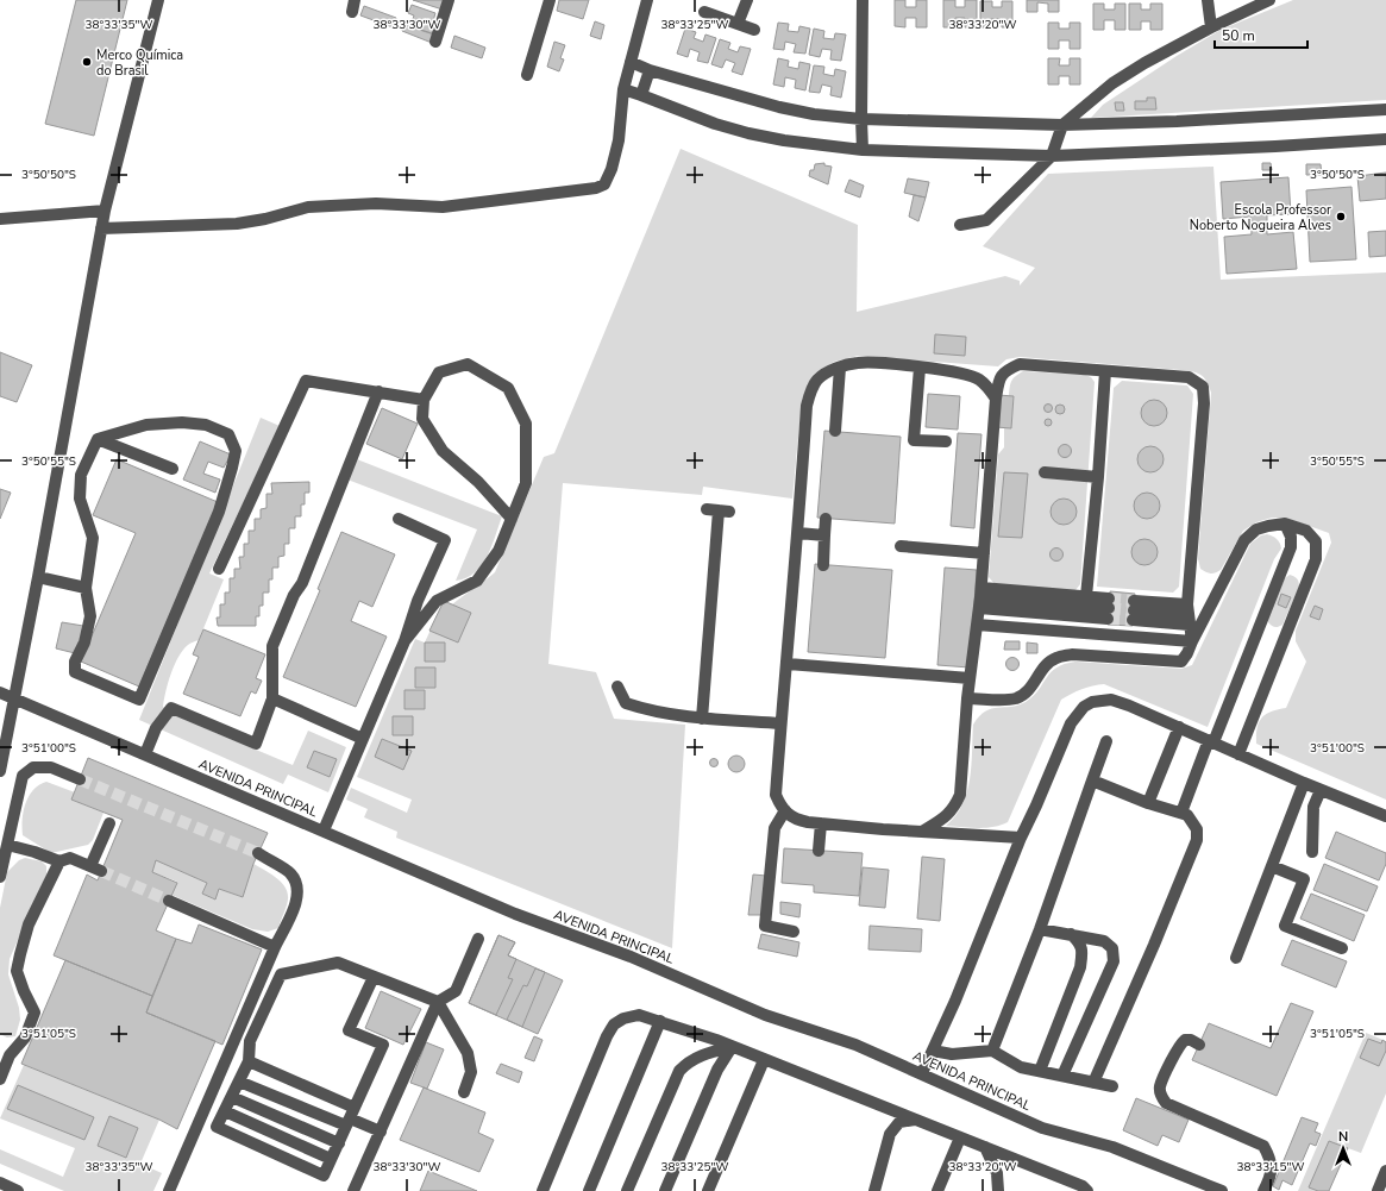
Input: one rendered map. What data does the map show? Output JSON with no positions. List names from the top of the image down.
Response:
{
  "streets": {
    "street": ["AVENIDA PRINCIPAL"]
  },
  "places": ["Merco Química do Brasil", "Escola Professor Noberto Nogueira Alves"],
  "scale_bar": "50 m",
  "north": "top",
  "coordinates": [
    "38°33'35\"W",
    "38°33'30\"W",
    "38°33'25\"W",
    "38°33'20\"W",
    "3°50'50\"S",
    "3°50'55\"S",
    "3°51'00\"S",
    "3°51'05\"S",
    "38°33'15\"W"
  ]
}
